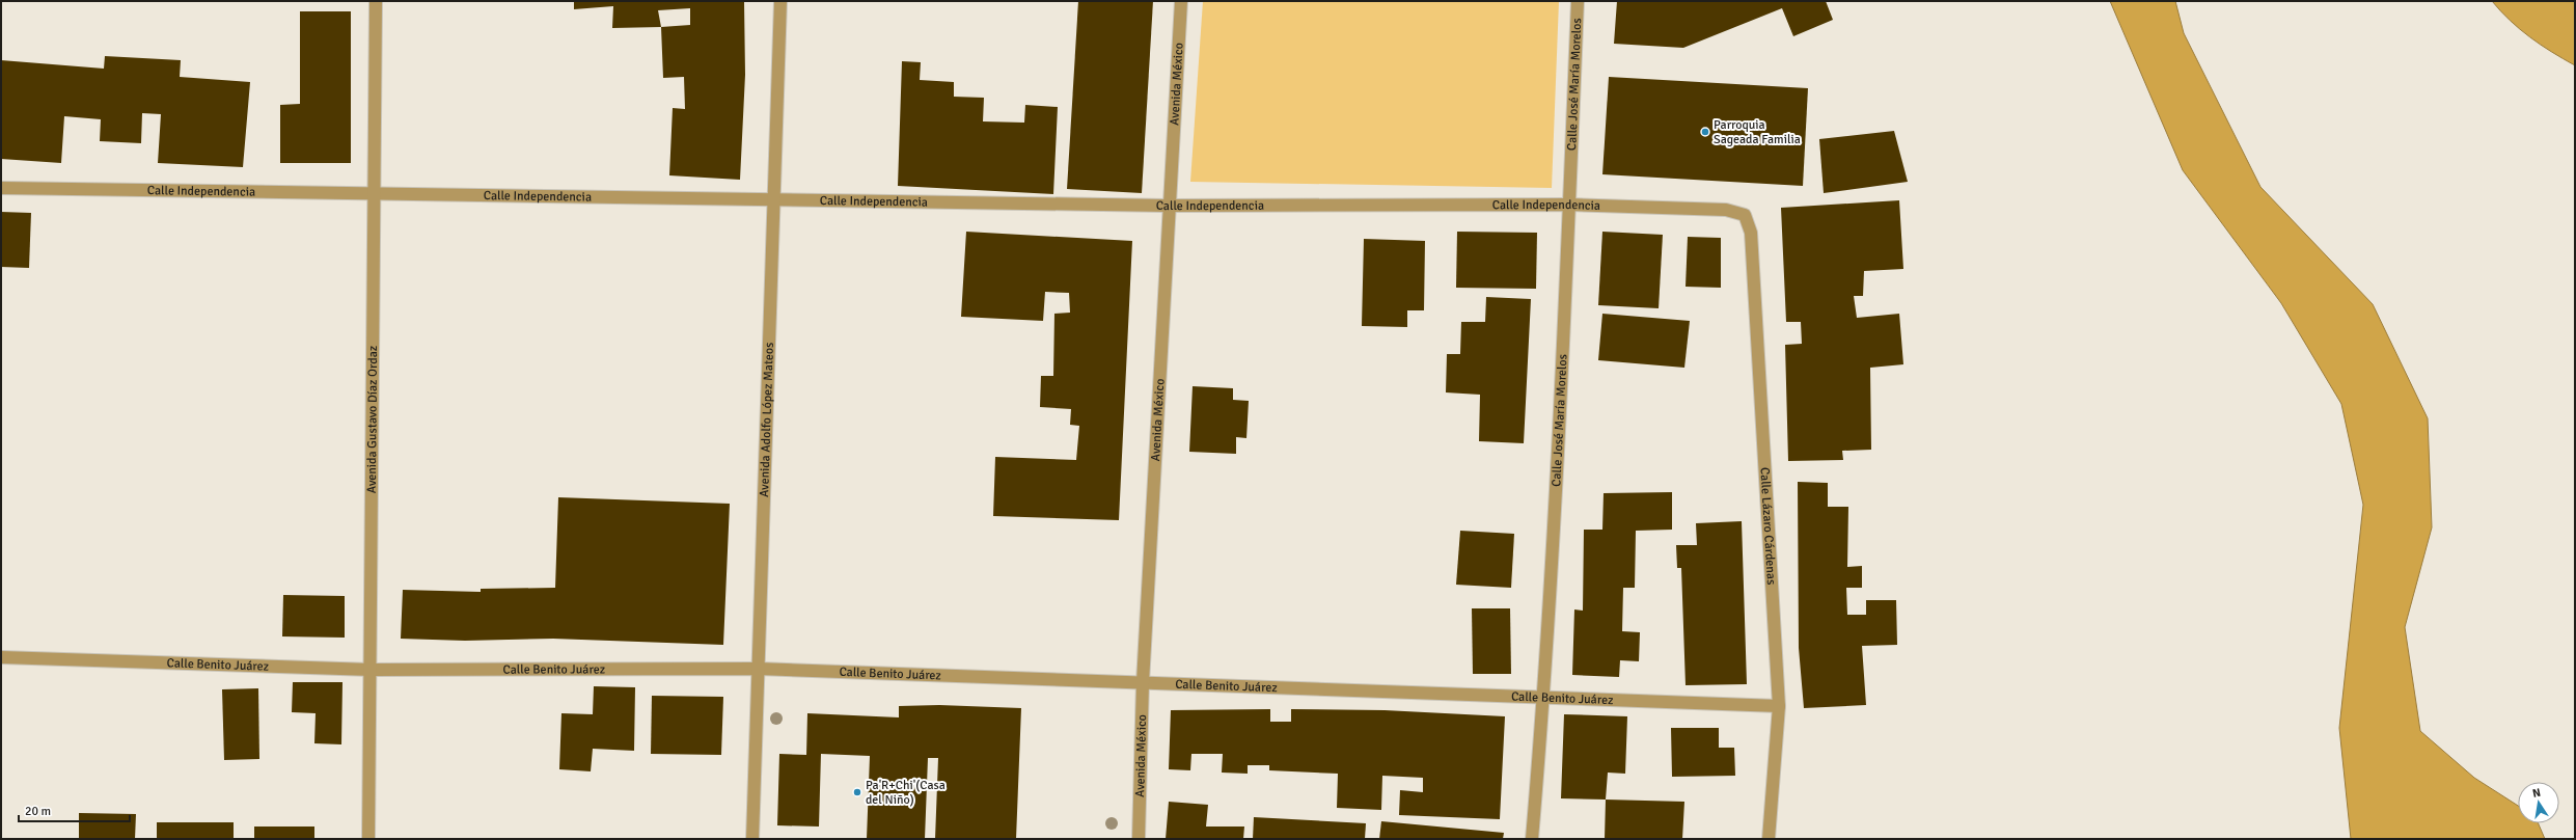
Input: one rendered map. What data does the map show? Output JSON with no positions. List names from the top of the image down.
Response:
{
  "streets": {
    "street": [
      "Avenida México",
      "Calle José María Morelos",
      "Calle Independencia",
      "Avenida Adolfo López Mateos",
      "Avenida Gustavo Díaz Ordaz",
      "Calle Lázaro Cárdenas",
      "Calle Benito Juárez"
    ]
  },
  "crossings": [
    ["Avenida México", "Calle Independencia"],
    ["Avenida México", "Calle Benito Juárez"],
    ["Calle José María Morelos", "Calle Independencia"],
    ["Calle José María Morelos", "Calle Benito Juárez"],
    ["Calle Independencia", "Avenida Adolfo López Mateos"],
    ["Calle Independencia", "Avenida Gustavo Díaz Ordaz"],
    ["Calle Independencia", "Calle Lázaro Cárdenas"],
    ["Avenida Adolfo López Mateos", "Calle Benito Juárez"],
    ["Avenida Gustavo Díaz Ordaz", "Calle Benito Juárez"],
    ["Calle Lázaro Cárdenas", "Calle Benito Juárez"]
  ],
  "places": ["Parroquia Sageada Familia", "Pa'R+Chi'(Casa del Niño)"],
  "scale_bar": "20 m",
  "north": "top"
}
